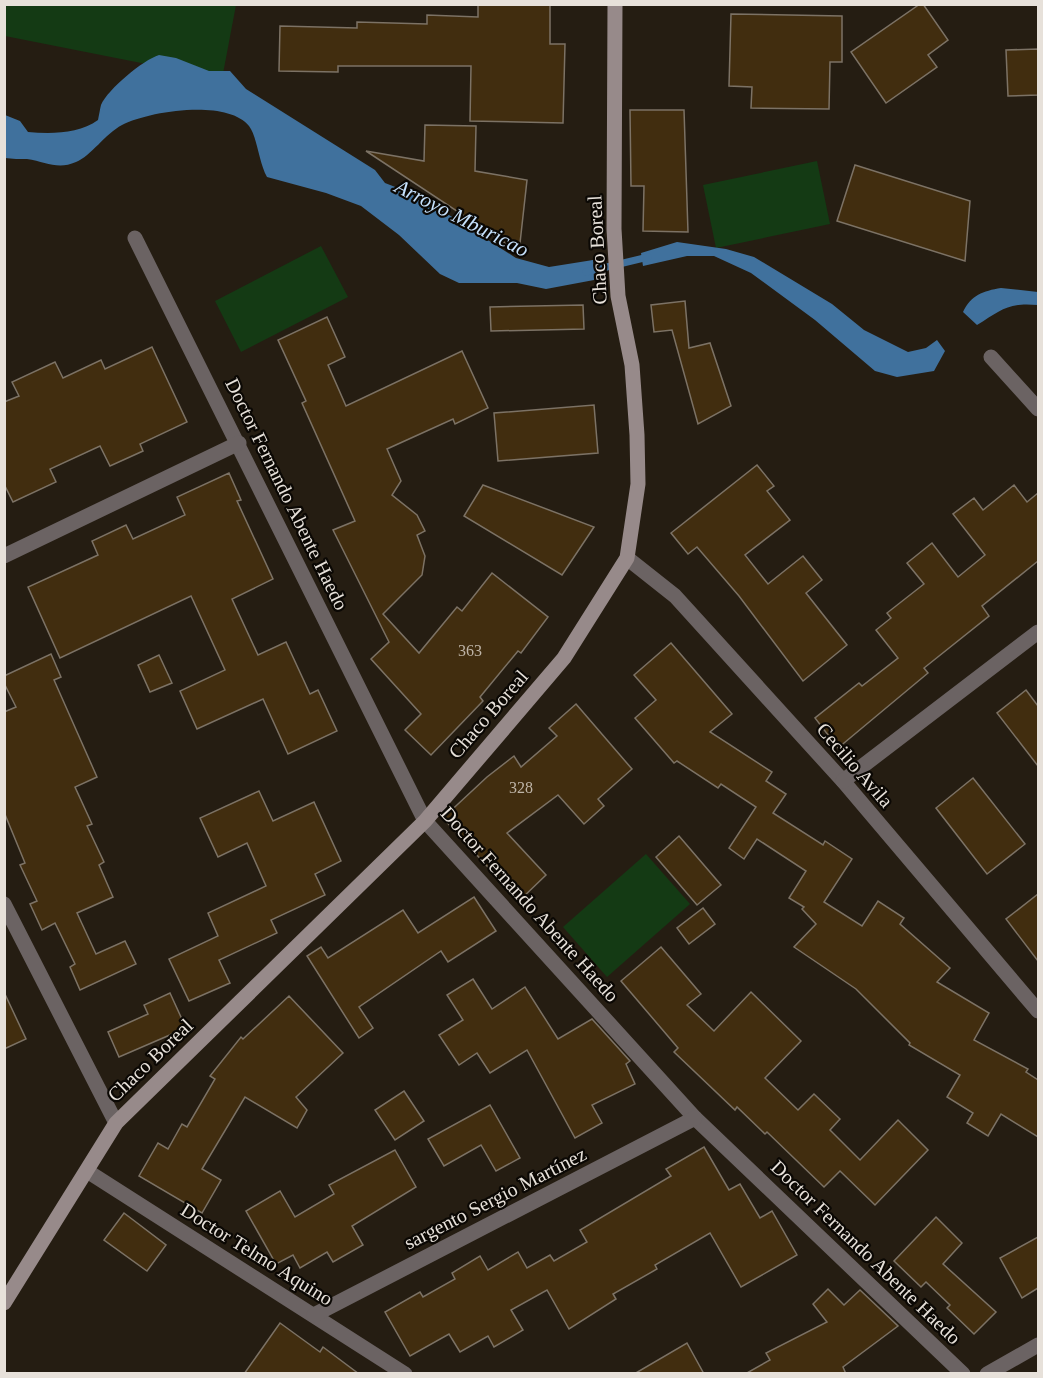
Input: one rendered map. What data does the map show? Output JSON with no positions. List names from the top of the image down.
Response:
{
  "streets": {
    "main road": ["Chaco Boreal"],
    "street": [
      "Doctor Fernando Abente Haedo",
      "Cecilio Avila",
      "sargento Sergio Martínez",
      "Doctor Telmo Aquino"
    ]
  },
  "crossings": [
    ["Chaco Boreal", "Doctor Fernando Abente Haedo"],
    ["Chaco Boreal", "Cecilio Avila"],
    ["Chaco Boreal", "Doctor Telmo Aquino"],
    ["Doctor Fernando Abente Haedo", "sargento Sergio Martínez"],
    ["sargento Sergio Martínez", "Doctor Telmo Aquino"]
  ],
  "water": ["Arroyo Mburicao"],
  "house_numbers": ["363", "328"]
}
